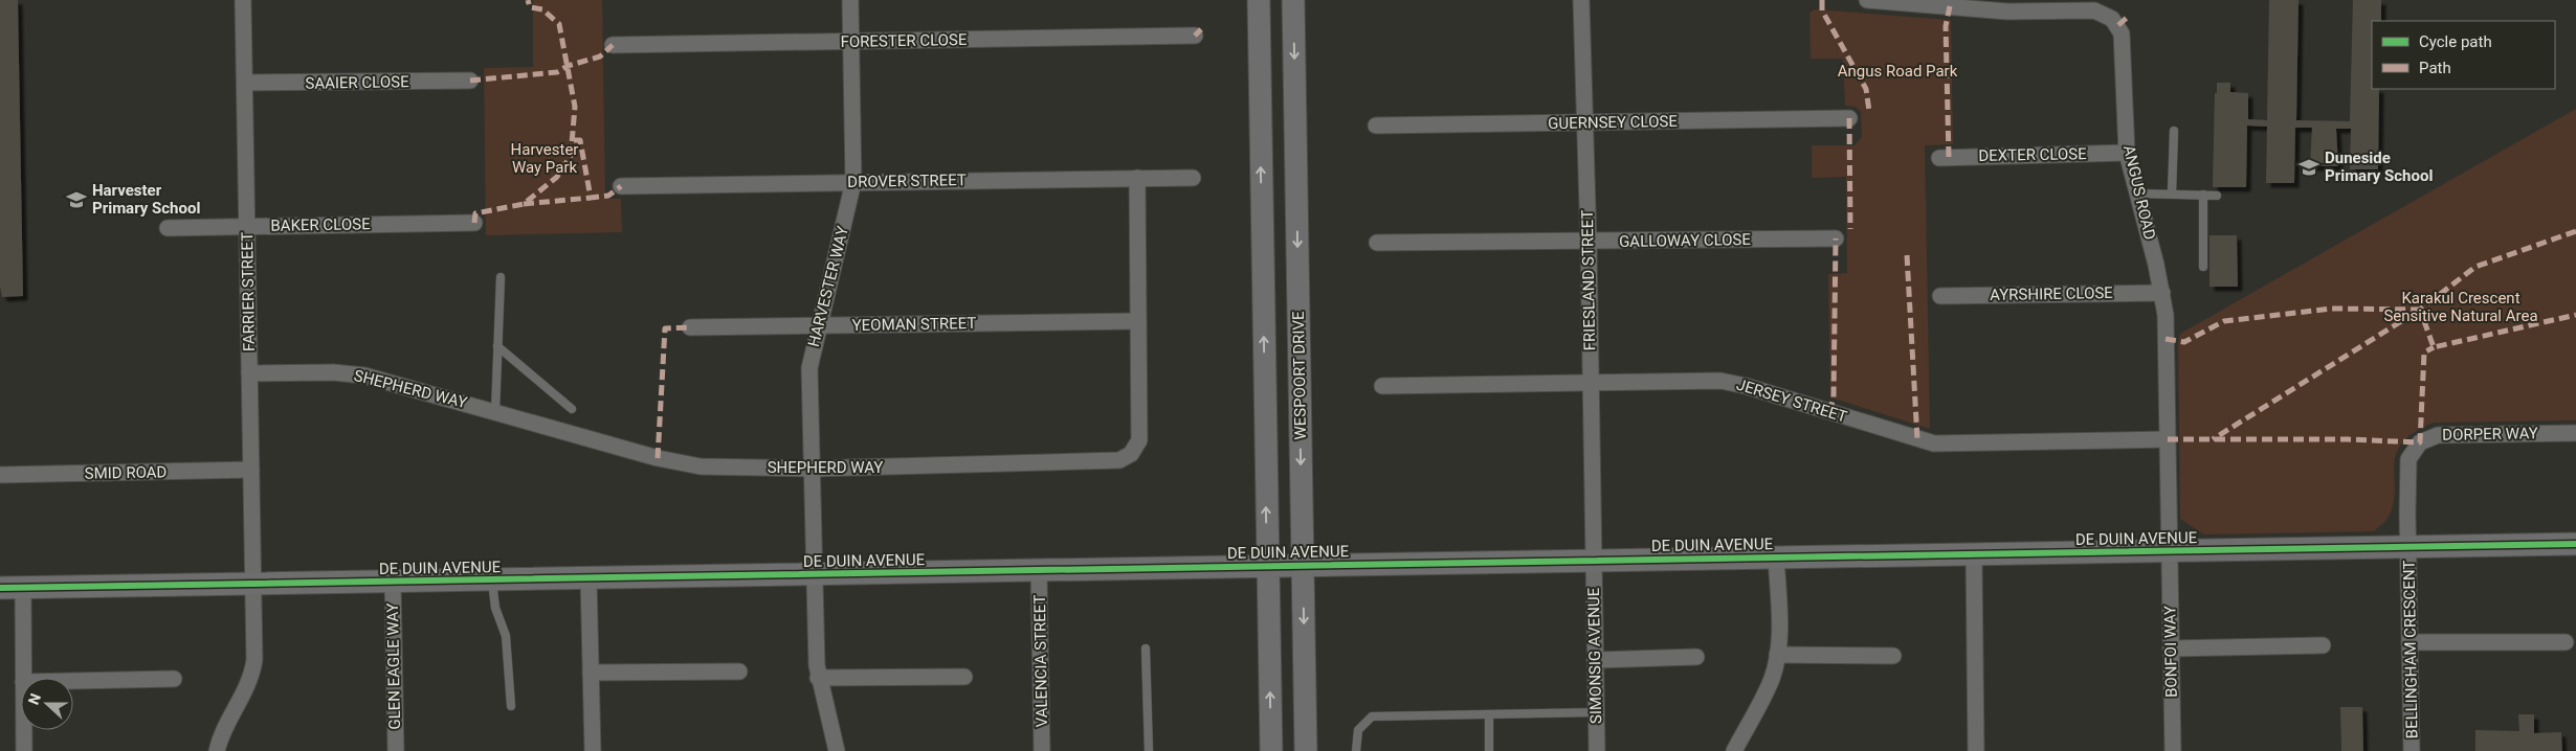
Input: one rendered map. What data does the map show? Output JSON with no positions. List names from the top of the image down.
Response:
{
  "streets": {
    "street": [
      "FORESTER CLOSE",
      "SAAIER CLOSE",
      "GUERNSEY CLOSE",
      "DEXTER CLOSE",
      "DROVER STREET",
      "ANGUS ROAD",
      "BAKER CLOSE",
      "GALLOWAY CLOSE",
      "FRIESLAND STREET",
      "HARVESTER WAY",
      "FARRIER STREET",
      "AYRSHIRE CLOSE",
      "YEOMAN STREET",
      "WESPOORT DRIVE",
      "SHEPHERD WAY",
      "JERSEY STREET",
      "DORPER WAY",
      "SMID ROAD",
      "DE DUIN AVENUE",
      "BELLINGHAM CRESCENT",
      "BONFOI WAY",
      "SIMONSIG AVENUE",
      "VALENCIA STREET",
      "GLEN EAGLE WAY"
    ]
  },
  "crossings": [
    ["FORESTER CLOSE", "HARVESTER WAY"],
    ["SAAIER CLOSE", "FARRIER STREET"],
    ["GUERNSEY CLOSE", "FRIESLAND STREET"],
    ["DEXTER CLOSE", "ANGUS ROAD"],
    ["DROVER STREET", "HARVESTER WAY"],
    ["DROVER STREET", "SHEPHERD WAY"],
    ["ANGUS ROAD", "AYRSHIRE CLOSE"],
    ["ANGUS ROAD", "JERSEY STREET"],
    ["ANGUS ROAD", "DE DUIN AVENUE"],
    ["ANGUS ROAD", "BONFOI WAY"],
    ["BAKER CLOSE", "FARRIER STREET"],
    ["GALLOWAY CLOSE", "FRIESLAND STREET"],
    ["FRIESLAND STREET", "JERSEY STREET"],
    ["FRIESLAND STREET", "DE DUIN AVENUE"],
    ["FRIESLAND STREET", "SIMONSIG AVENUE"],
    ["HARVESTER WAY", "YEOMAN STREET"],
    ["HARVESTER WAY", "SHEPHERD WAY"],
    ["HARVESTER WAY", "DE DUIN AVENUE"],
    ["FARRIER STREET", "SHEPHERD WAY"],
    ["FARRIER STREET", "SMID ROAD"],
    ["FARRIER STREET", "DE DUIN AVENUE"],
    ["YEOMAN STREET", "SHEPHERD WAY"],
    ["WESPOORT DRIVE", "DE DUIN AVENUE"],
    ["DORPER WAY", "DE DUIN AVENUE"],
    ["DORPER WAY", "BELLINGHAM CRESCENT"],
    ["DE DUIN AVENUE", "BELLINGHAM CRESCENT"],
    ["DE DUIN AVENUE", "BONFOI WAY"],
    ["DE DUIN AVENUE", "SIMONSIG AVENUE"],
    ["DE DUIN AVENUE", "VALENCIA STREET"],
    ["DE DUIN AVENUE", "GLEN EAGLE WAY"]
  ],
  "parks": ["Angus Road Park", "Harvester Way Park", "Karakul Crescent Sensitive Natural Area"],
  "places": {
    "school or university": ["Duneside Primary School", "Harvester Primary School"]
  },
  "legend": ["Cycle path", "Path"],
  "north": "left"
}
